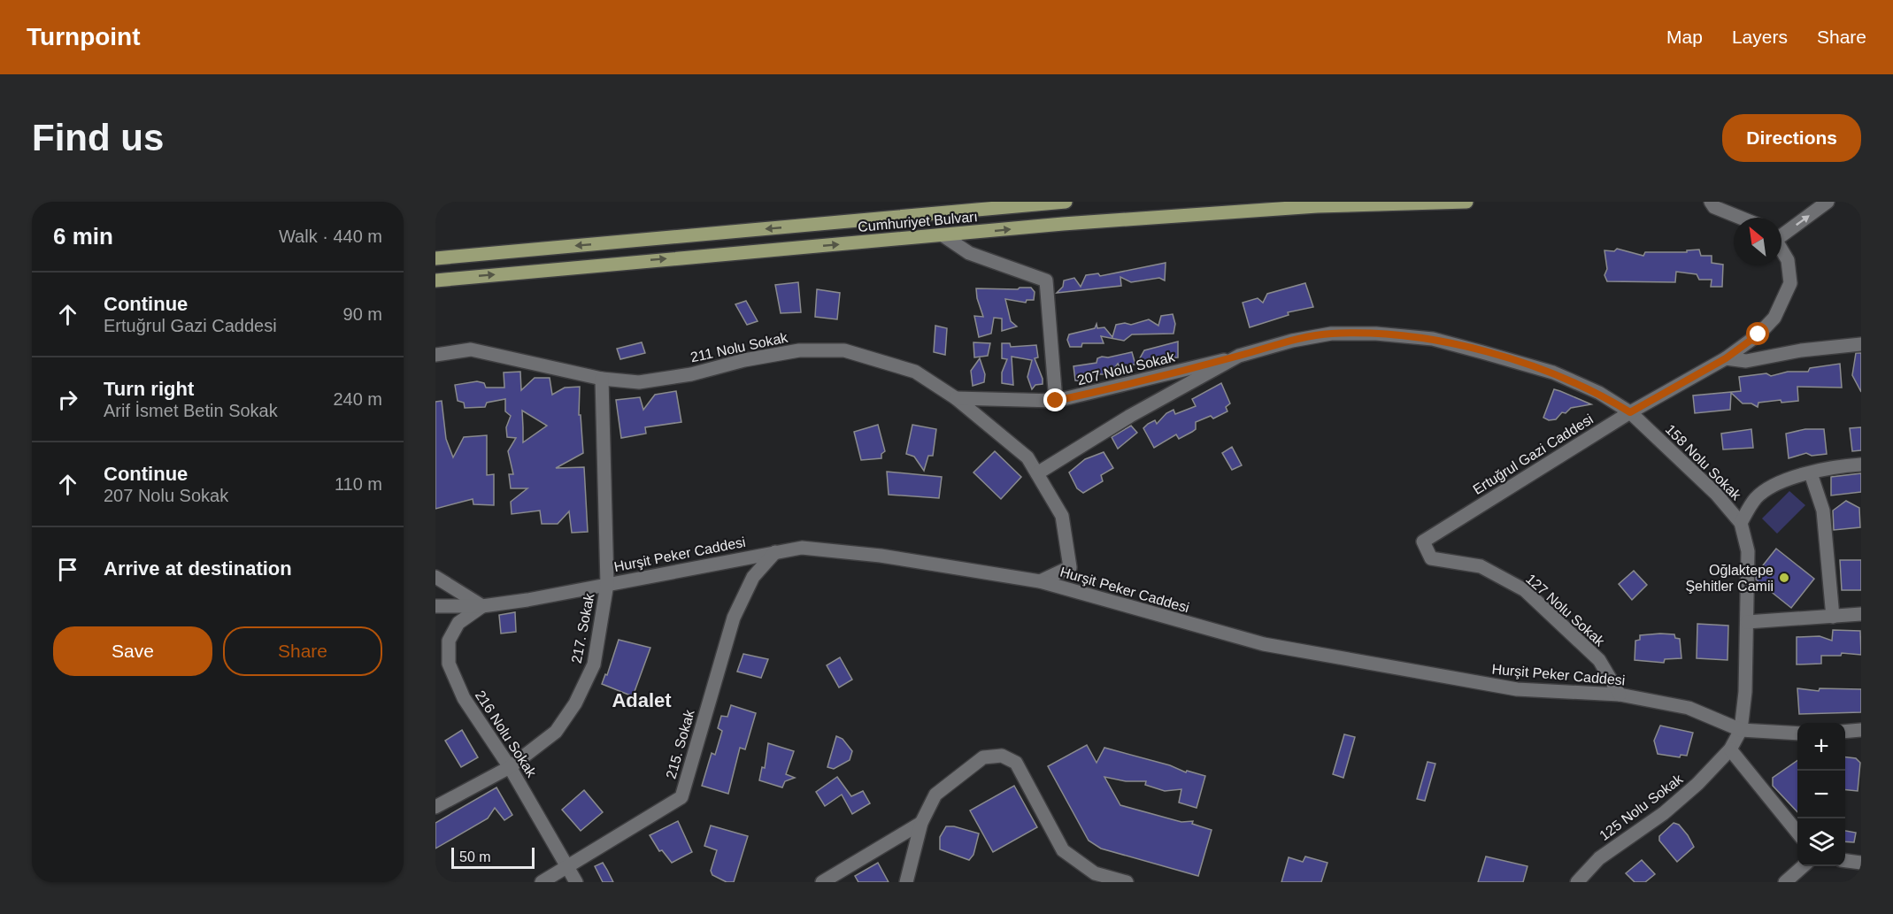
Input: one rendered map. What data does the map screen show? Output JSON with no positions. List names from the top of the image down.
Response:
{
  "streets": {
    "main road": ["Cumhuriyet Bulvarı"],
    "street": [
      "211 Nolu Sokak",
      "207 Nolu Sokak",
      "Ertuğrul Gazi Caddesi",
      "158 Nolu Sokak",
      "Hurşit Peker Caddesi",
      "127 Nolu Sokak",
      "217. Sokak",
      "216 Nolu Sokak",
      "215. Sokak",
      "125 Nolu Sokak"
    ]
  },
  "crossings": [
    ["211 Nolu Sokak", "207 Nolu Sokak"],
    ["211 Nolu Sokak", "Hurşit Peker Caddesi"],
    ["211 Nolu Sokak", "217. Sokak"],
    ["207 Nolu Sokak", "158 Nolu Sokak"],
    ["Ertuğrul Gazi Caddesi", "158 Nolu Sokak"],
    ["Ertuğrul Gazi Caddesi", "127 Nolu Sokak"],
    ["158 Nolu Sokak", "Hurşit Peker Caddesi"],
    ["158 Nolu Sokak", "125 Nolu Sokak"],
    ["Hurşit Peker Caddesi", "127 Nolu Sokak"],
    ["Hurşit Peker Caddesi", "217. Sokak"],
    ["Hurşit Peker Caddesi", "216 Nolu Sokak"],
    ["Hurşit Peker Caddesi", "215. Sokak"],
    ["Hurşit Peker Caddesi", "125 Nolu Sokak"],
    ["217. Sokak", "216 Nolu Sokak"],
    ["216 Nolu Sokak", "215. Sokak"]
  ],
  "districts": ["Adalet"],
  "places": ["Oğlaktepe Şehitler Camii"],
  "scale_bar": "50 m",
  "north": "top left",
  "page": {
    "header": "Turnpoint",
    "nav": ["Map", "Layers", "Share"],
    "buttons": [
      "Directions",
      ["Save", "Share"]
    ],
    "title": "Find us",
    "heading": ["6 min", "Walk · 440 m"],
    "list": [
      ["Continue", "Ertuğrul Gazi Caddesi", "90 m"],
      ["Turn right", "Arif İsmet Betin Sokak", "240 m"],
      ["Continue", "207 Nolu Sokak", "110 m"],
      "Arrive at destination"
    ],
    "map_buttons": ["+", "−"],
    "scale": "50 m"
  }
}
